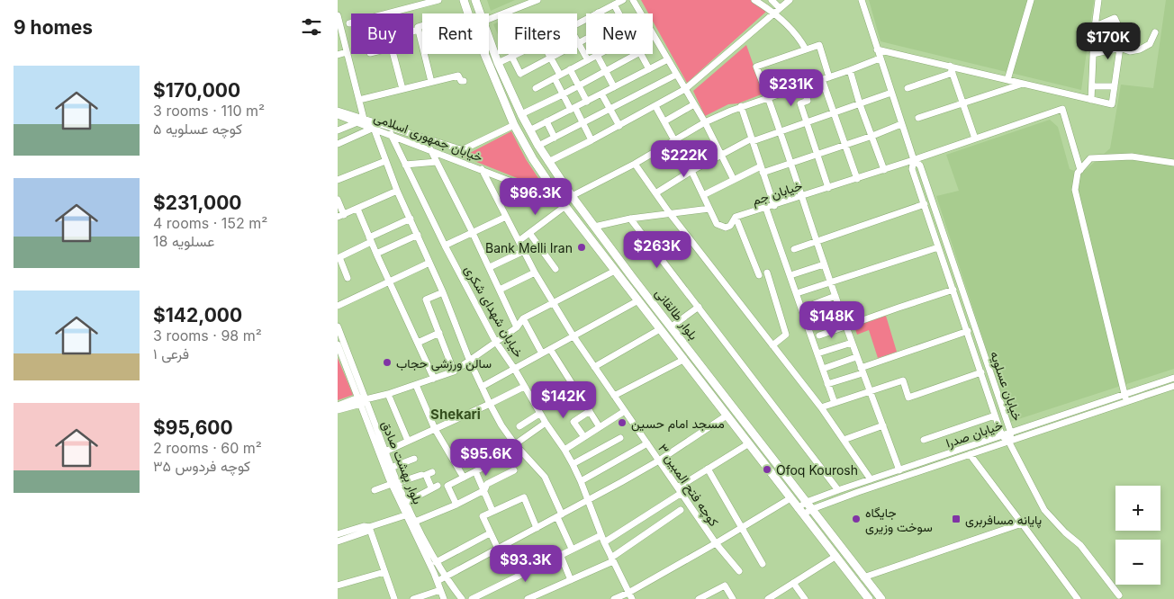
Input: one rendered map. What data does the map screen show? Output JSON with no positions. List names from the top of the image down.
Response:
{
  "streets": {
    "main road": ["بلوار طالقانی"],
    "street": [
      "خیابان جمهوری اسلامی",
      "خیابان جم",
      "خیابان شهدای شکری",
      "خیابان عسلویه",
      "خیابان صدرا",
      "بلوار بهشت صادق",
      "کوچه فتح المبین ۳"
    ]
  },
  "crossings": [
    ["خیابان جمهوری اسلامی", "خیابان شهدای شکری"],
    ["خیابان جمهوری اسلامی", "بلوار طالقانی"],
    ["خیابان جمهوری اسلامی", "کوچه فتح المبین ۳"],
    ["خیابان جم", "خیابان عسلویه"],
    ["بلوار طالقانی", "خیابان صدرا"],
    ["خیابان عسلویه", "خیابان صدرا"]
  ],
  "districts": ["Shekari"],
  "places": {
    "other": [
      "Bank Melli Iran",
      "سالن ورزشی حجاب",
      "مسجد امام حسین",
      "Ofoq Kourosh",
      "جایگاه سوخت وزیری"
    ],
    "transit": ["پایانه مسافربری"]
  },
  "page": {
    "heading": "9 homes",
    "chip": [
      "Buy",
      "Rent",
      "Filters",
      "New"
    ],
    "price": [
      "$170K",
      "$231K",
      "$222K",
      "$96.3K",
      "$263K",
      "$148K",
      "$142K",
      "$95.6K",
      "$93.3K"
    ],
    "list": [
      {
        "name": "$170,000",
        "note": "3 rooms · 110 m² · کوچه عسلویه ۵"
      },
      {
        "name": "$231,000",
        "note": "4 rooms · 152 m² · عسلویه 18"
      },
      {
        "name": "$142,000",
        "note": "3 rooms · 98 m² · فرعی ۱"
      },
      {
        "name": "$95,600",
        "note": "2 rooms · 60 m² · کوچه فردوس ۳۵"
      }
    ],
    "map_buttons": ["+", "−"]
  }
}
